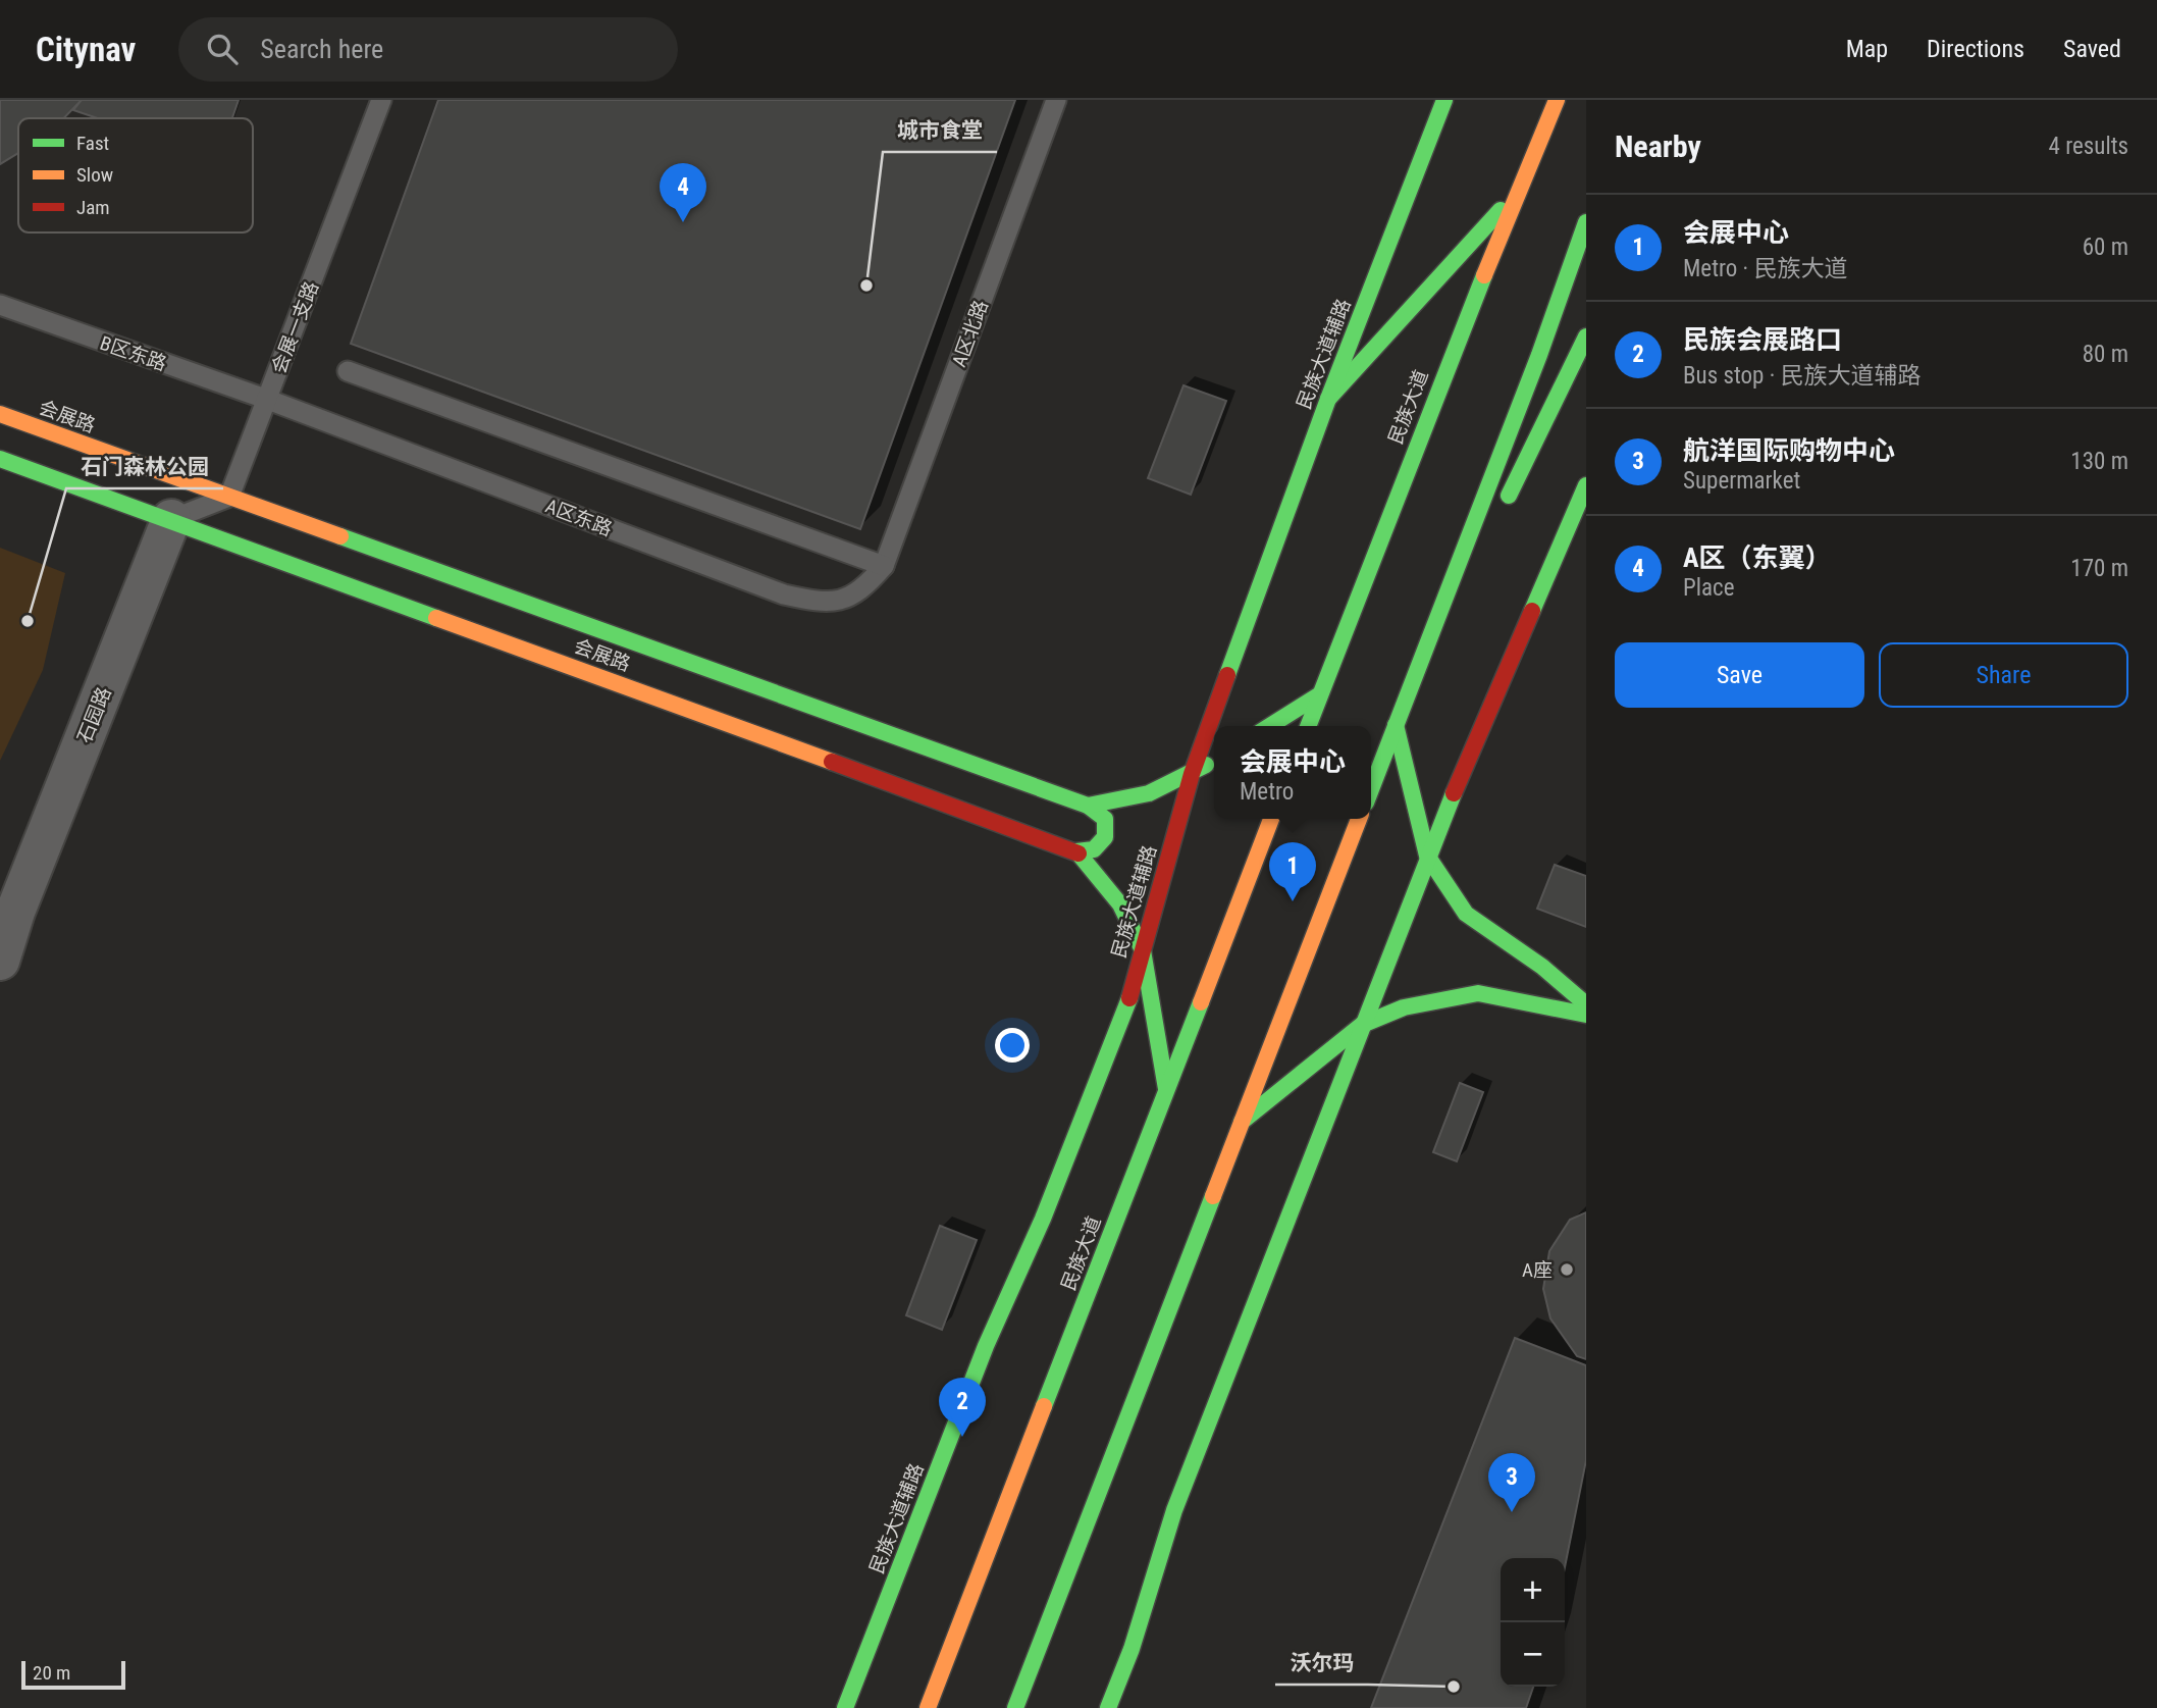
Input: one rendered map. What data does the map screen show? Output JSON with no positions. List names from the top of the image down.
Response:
{
  "streets": {
    "main road": ["民族大道辅路", "民族大道", "会展路"],
    "street": ["石园路"],
    "lane": [
      "会展一支路",
      "A区北路",
      "B区东路",
      "A区东路"
    ]
  },
  "crossings": [
    ["会展一支路", "B区东路"],
    ["会展一支路", "会展路"],
    ["会展一支路", "A区东路"],
    ["A区北路", "A区东路"],
    ["B区东路", "A区东路"],
    ["会展路", "石园路"]
  ],
  "places": [
    "城市食堂",
    "石门森林公园",
    "A座",
    "沃尔玛"
  ],
  "legend": ["Fast", "Slow", "Jam"],
  "scale_bar": "20 m",
  "page": {
    "header": "Citynav",
    "search": "Search here",
    "nav": ["Map", "Directions", "Saved"],
    "heading": ["Nearby", "4 results"],
    "pins": [
      "4",
      "1",
      "2",
      "3"
    ],
    "list": [
      {
        "mark": "1",
        "name": "会展中心",
        "note": "Metro · 民族大道",
        "value": "60 m"
      },
      {
        "mark": "2",
        "name": "民族会展路口",
        "note": "Bus stop · 民族大道辅路",
        "value": "80 m"
      },
      {
        "mark": "3",
        "name": "航洋国际购物中心",
        "note": "Supermarket",
        "value": "130 m"
      },
      {
        "mark": "4",
        "name": "A区（东翼）",
        "note": "Place",
        "value": "170 m"
      }
    ],
    "buttons": ["Save", "Share"],
    "popup": ["会展中心", "Metro"],
    "map_buttons": ["+", "−"],
    "scale": "20 m"
  }
}
